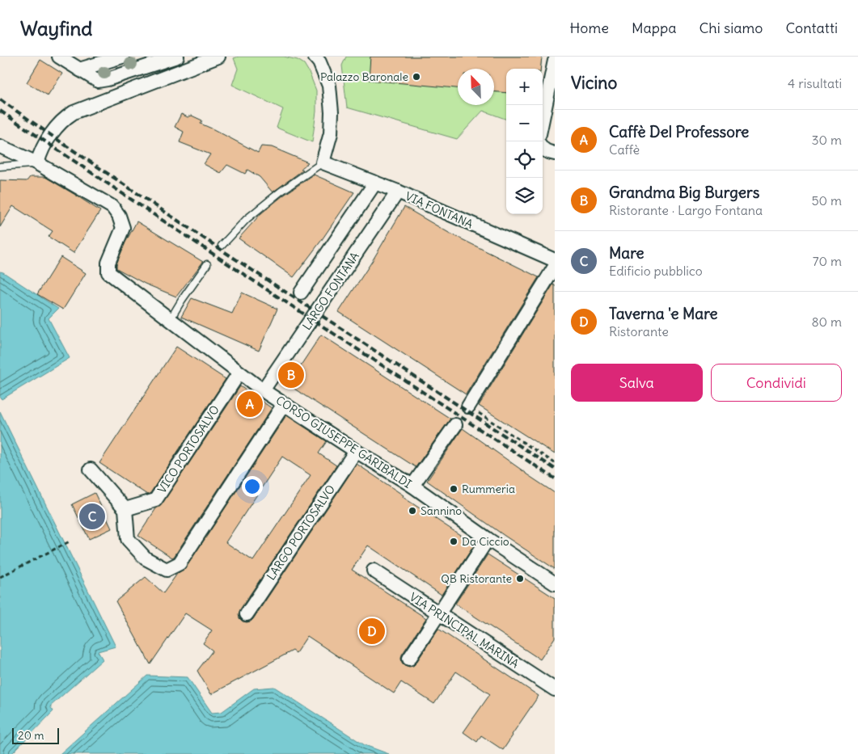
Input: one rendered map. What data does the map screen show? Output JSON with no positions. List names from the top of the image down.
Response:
{
  "streets": {
    "street": [
      "VIA FONTANA",
      "LARGO FONTANA",
      "CORSO GIUSEPPE GARIBALDI",
      "VICO PORTOSALVO",
      "LARGO PORTOSALVO",
      "VIA PRINCIPAL MARINA"
    ]
  },
  "crossings": [
    ["VIA FONTANA", "LARGO FONTANA"],
    ["LARGO FONTANA", "CORSO GIUSEPPE GARIBALDI"],
    ["CORSO GIUSEPPE GARIBALDI", "VICO PORTOSALVO"],
    ["CORSO GIUSEPPE GARIBALDI", "LARGO PORTOSALVO"]
  ],
  "places": [
    "Palazzo Baronale",
    "Rummeria",
    "Sannino",
    "Da Ciccio",
    "QB Ristorante"
  ],
  "scale_bar": "20 m",
  "north": "top left",
  "page": {
    "header": "Wayfind",
    "nav": [
      "Home",
      "Mappa",
      "Chi siamo",
      "Contatti"
    ],
    "heading": ["Vicino", "4 risultati"],
    "map_buttons": ["+", "−"],
    "list": [
      {
        "mark": "A",
        "name": "Caffè Del Professore",
        "note": "Caffè",
        "value": "30 m"
      },
      {
        "mark": "B",
        "name": "Grandma Big Burgers",
        "note": "Ristorante · Largo Fontana",
        "value": "50 m"
      },
      {
        "mark": "C",
        "name": "Mare",
        "note": "Edificio pubblico",
        "value": "70 m"
      },
      {
        "mark": "D",
        "name": "Taverna 'e Mare",
        "note": "Ristorante",
        "value": "80 m"
      }
    ],
    "buttons": ["Salva", "Condividi"],
    "pins": [
      "B",
      "A",
      "C",
      "D"
    ],
    "scale": "20 m"
  }
}
